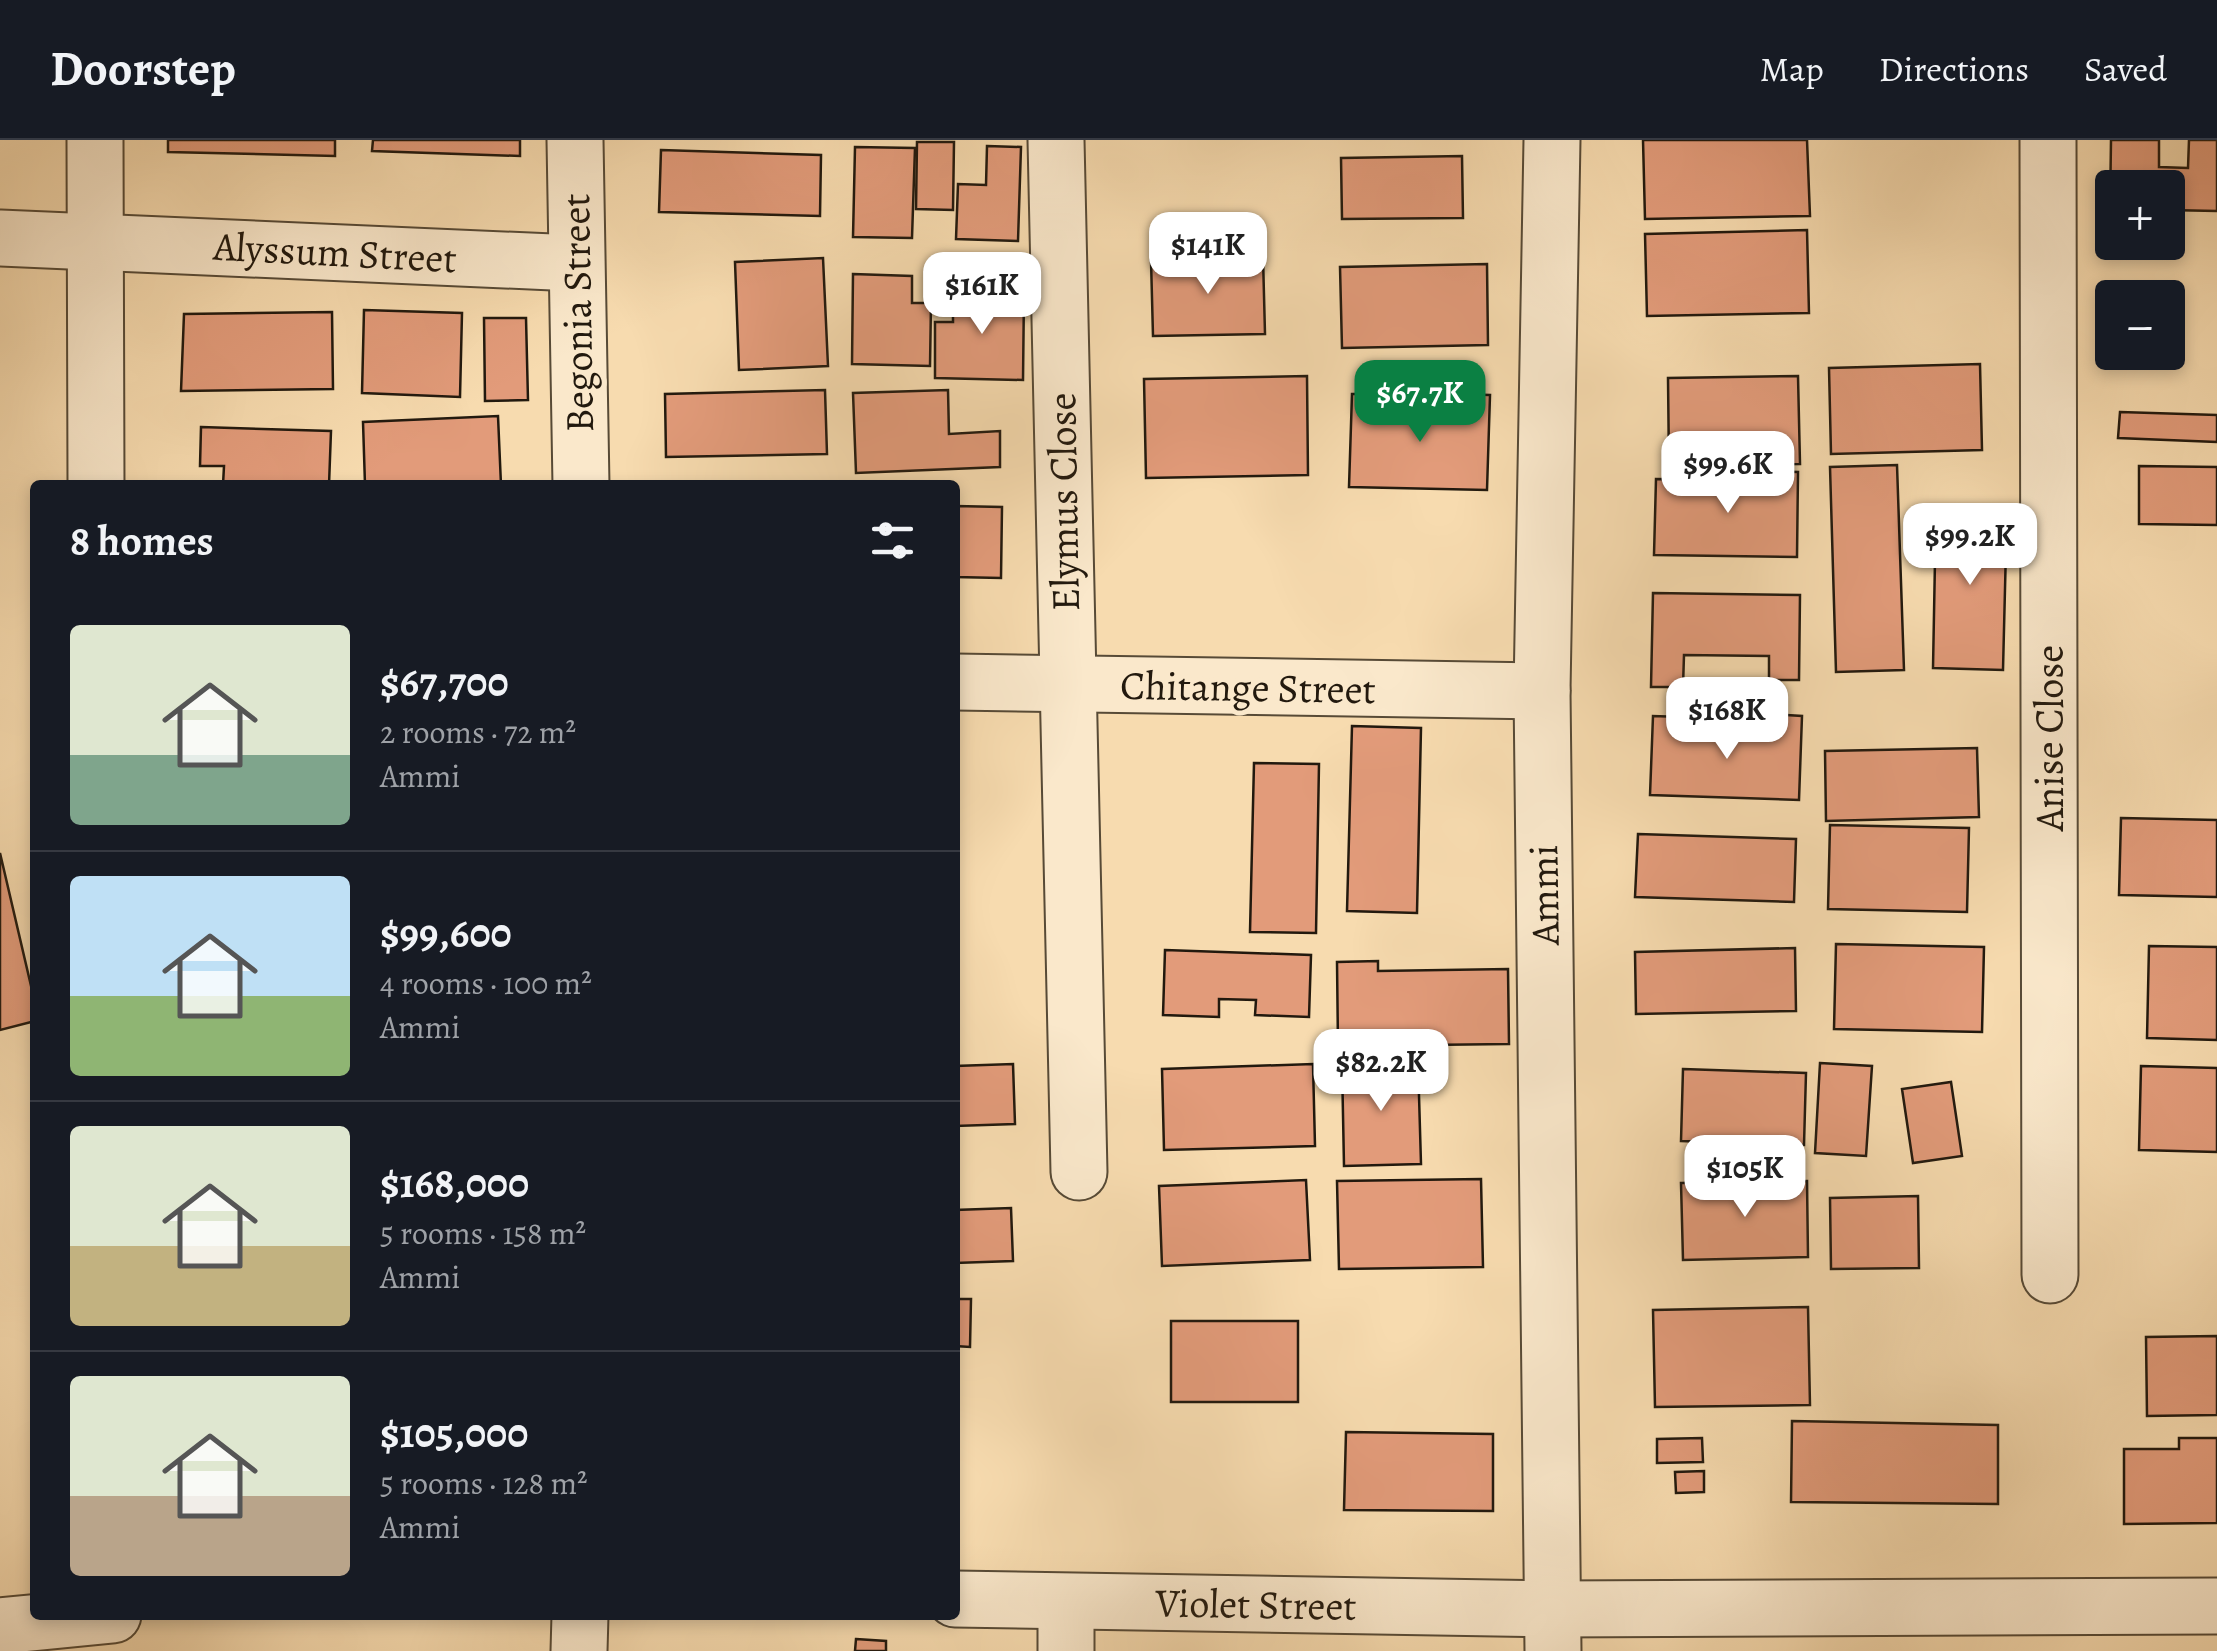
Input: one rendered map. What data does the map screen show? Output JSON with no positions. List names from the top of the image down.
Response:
{
  "streets": {
    "street": [
      "Alyssum Street",
      "Begonia Street",
      "Elymus Close",
      "Chitange Street",
      "Anise Close",
      "Ammi",
      "Violet Street"
    ]
  },
  "crossings": [
    ["Alyssum Street", "Begonia Street"],
    ["Elymus Close", "Chitange Street"],
    ["Chitange Street", "Ammi"],
    ["Ammi", "Violet Street"]
  ],
  "page": {
    "header": "Doorstep",
    "nav": ["Map", "Directions", "Saved"],
    "map_buttons": ["+", "−"],
    "price": [
      "$141K",
      "$161K",
      "$67.7K",
      "$99.6K",
      "$99.2K",
      "$168K",
      "$82.2K",
      "$105K"
    ],
    "heading": "8 homes",
    "list": [
      {
        "name": "$67,700",
        "note": "2 rooms · 72 m² · Ammi"
      },
      {
        "name": "$99,600",
        "note": "4 rooms · 100 m² · Ammi"
      },
      {
        "name": "$168,000",
        "note": "5 rooms · 158 m² · Ammi"
      },
      {
        "name": "$105,000",
        "note": "5 rooms · 128 m² · Ammi"
      }
    ]
  }
}
